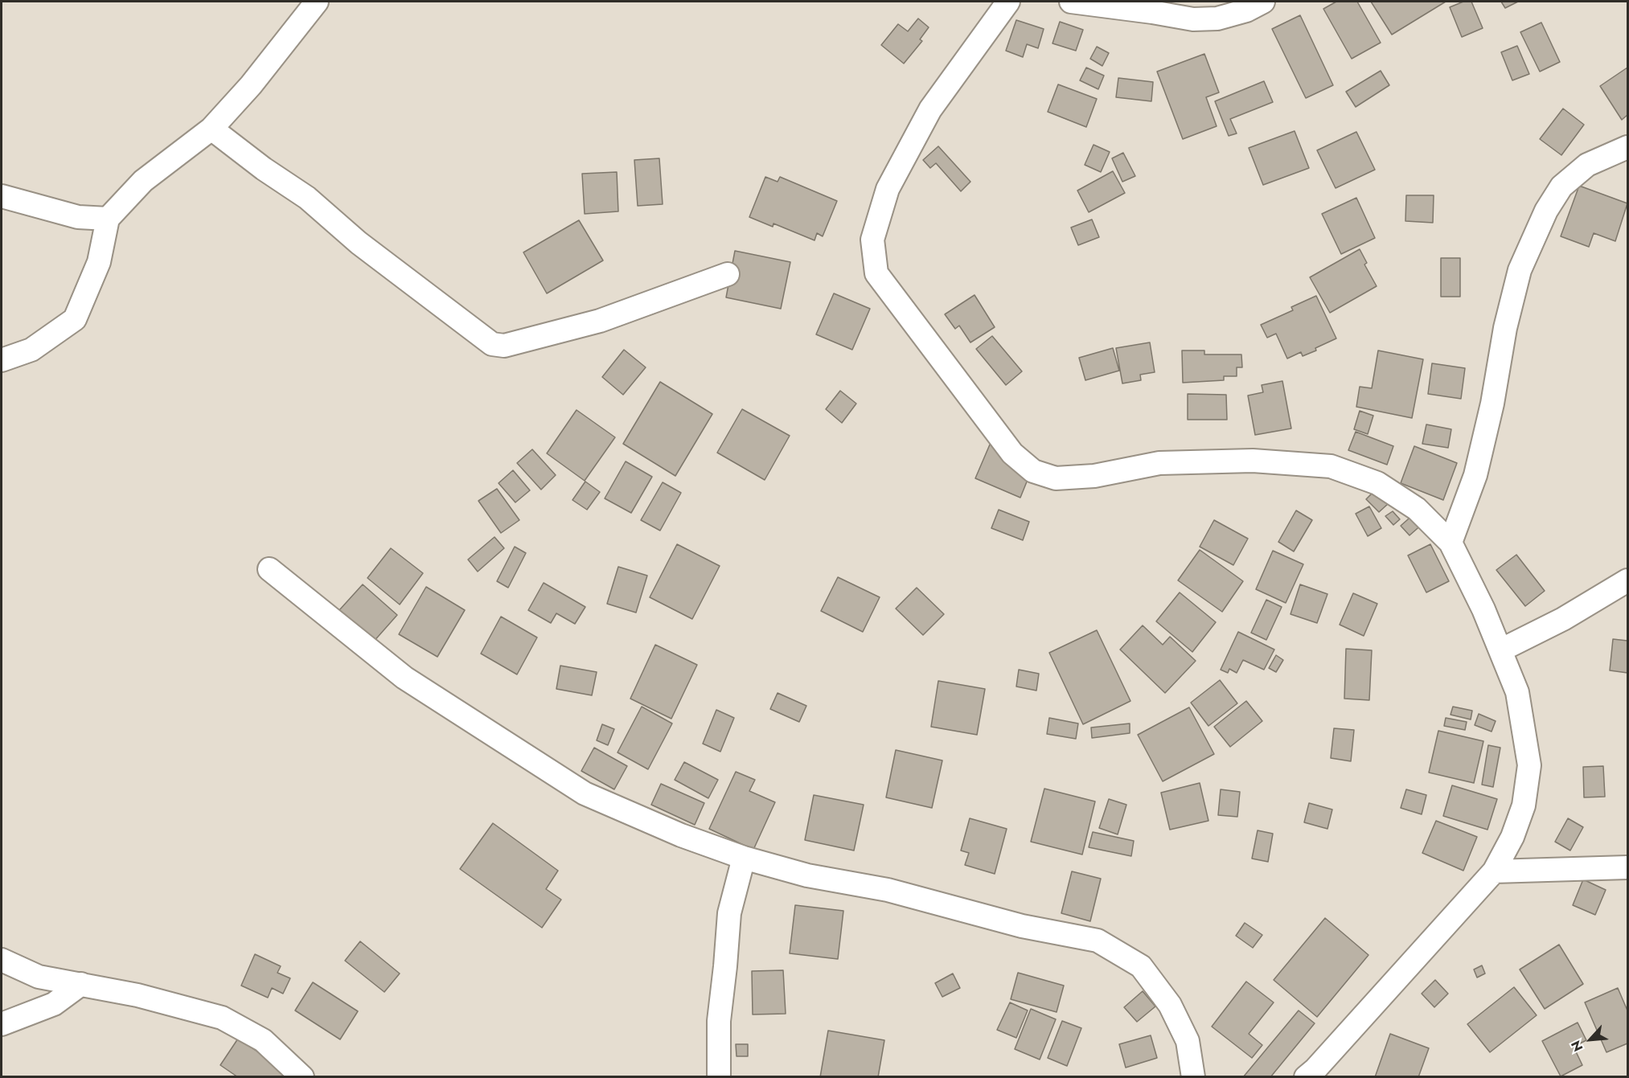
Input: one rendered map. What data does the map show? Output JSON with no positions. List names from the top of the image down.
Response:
{
  "north": "bottom left"
}
